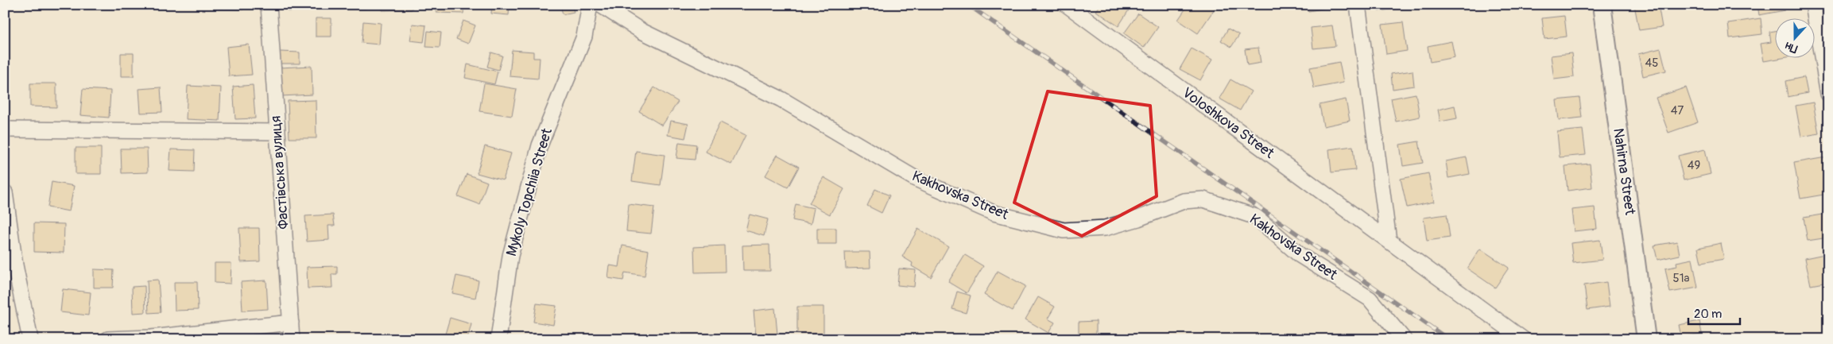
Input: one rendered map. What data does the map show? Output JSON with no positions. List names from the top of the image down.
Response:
{
  "streets": {
    "street": [
      "Voloshkova Street",
      "Nahirna Street",
      "Фастівська вулиця",
      "Mykoly Topchiia Street",
      "Kakhovska Street"
    ]
  },
  "house_numbers": [
    "45",
    "47",
    "49",
    "51а"
  ],
  "scale_bar": "20 m",
  "north": "bottom"
}
